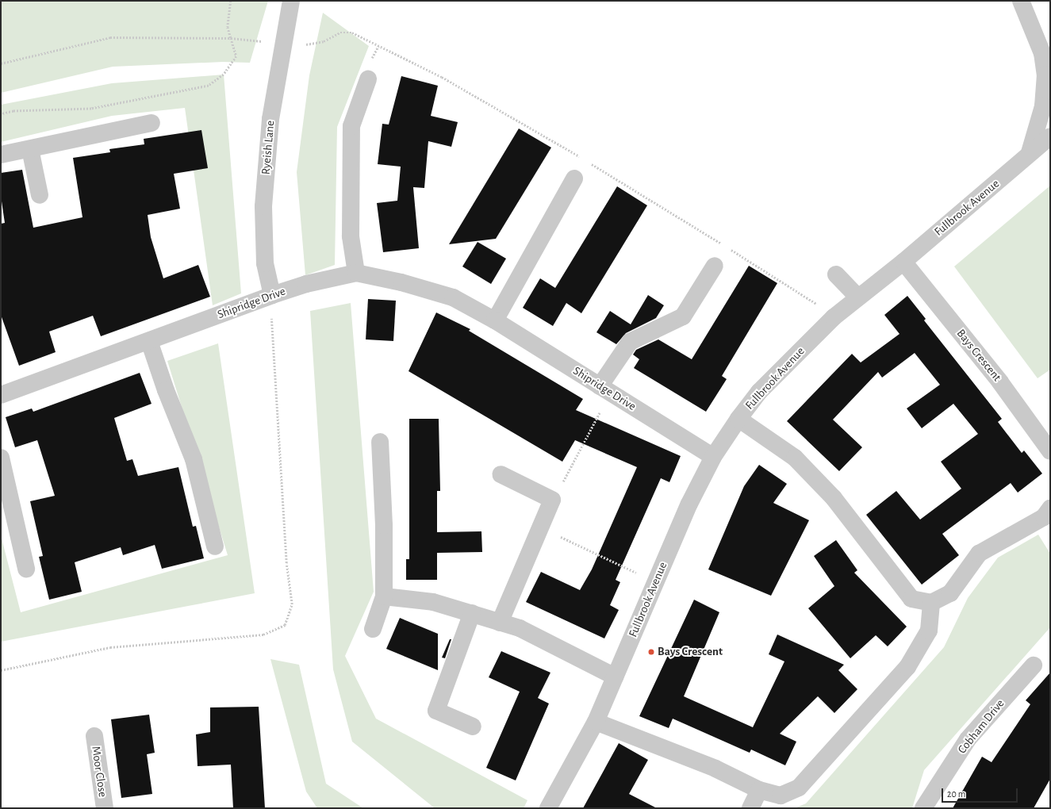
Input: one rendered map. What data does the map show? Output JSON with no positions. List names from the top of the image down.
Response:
{
  "streets": {
    "street": [
      "Ryeish Lane",
      "Fullbrook Avenue",
      "Shipridge Drive",
      "Bays Crescent",
      "Cobham Drive",
      "Moor Close"
    ]
  },
  "crossings": [
    ["Ryeish Lane", "Shipridge Drive"],
    ["Fullbrook Avenue", "Shipridge Drive"],
    ["Fullbrook Avenue", "Bays Crescent"]
  ],
  "places": ["Bays Crescent"],
  "scale_bar": "20 m"
}
